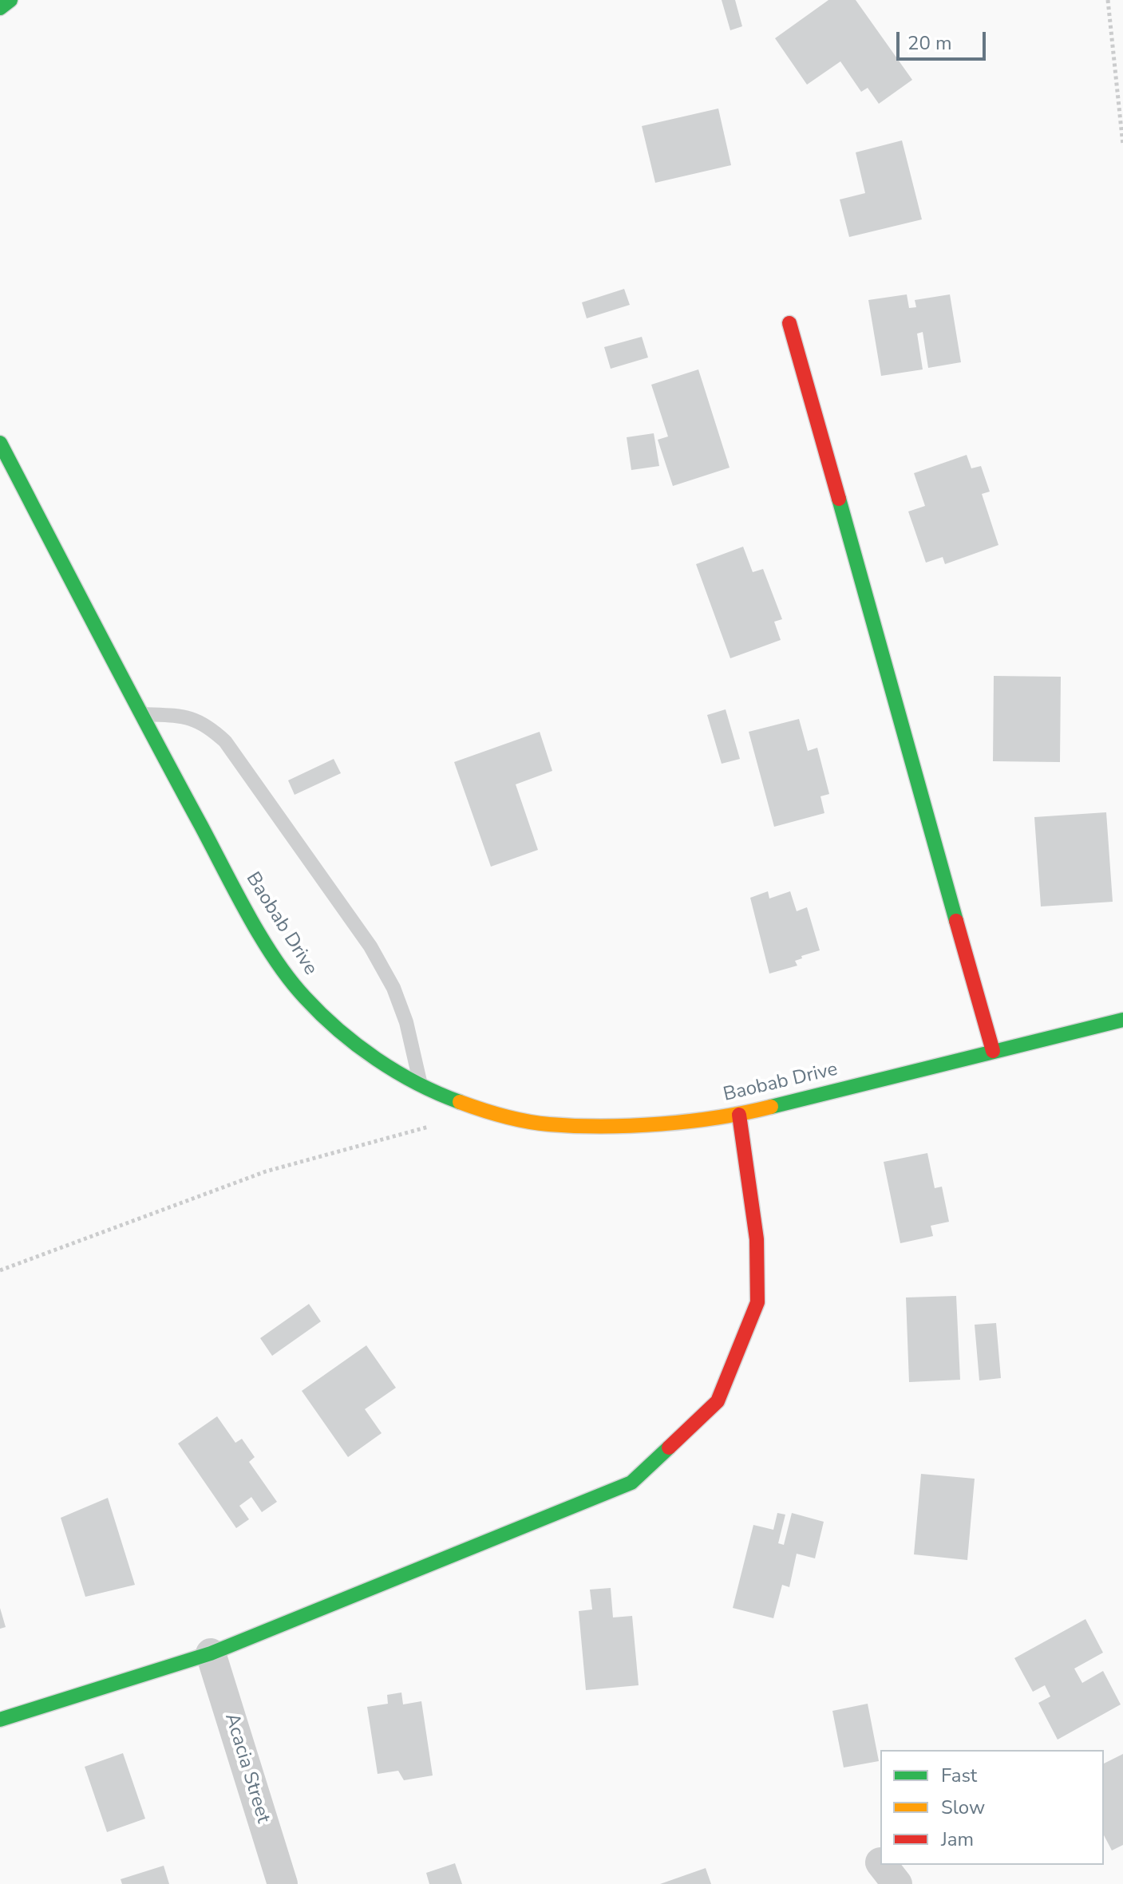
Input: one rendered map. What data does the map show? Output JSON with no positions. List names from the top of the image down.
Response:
{
  "streets": {
    "street": ["Baobab Drive", "Acacia Street"]
  },
  "legend": ["Fast", "Slow", "Jam"],
  "scale_bar": "20 m"
}
